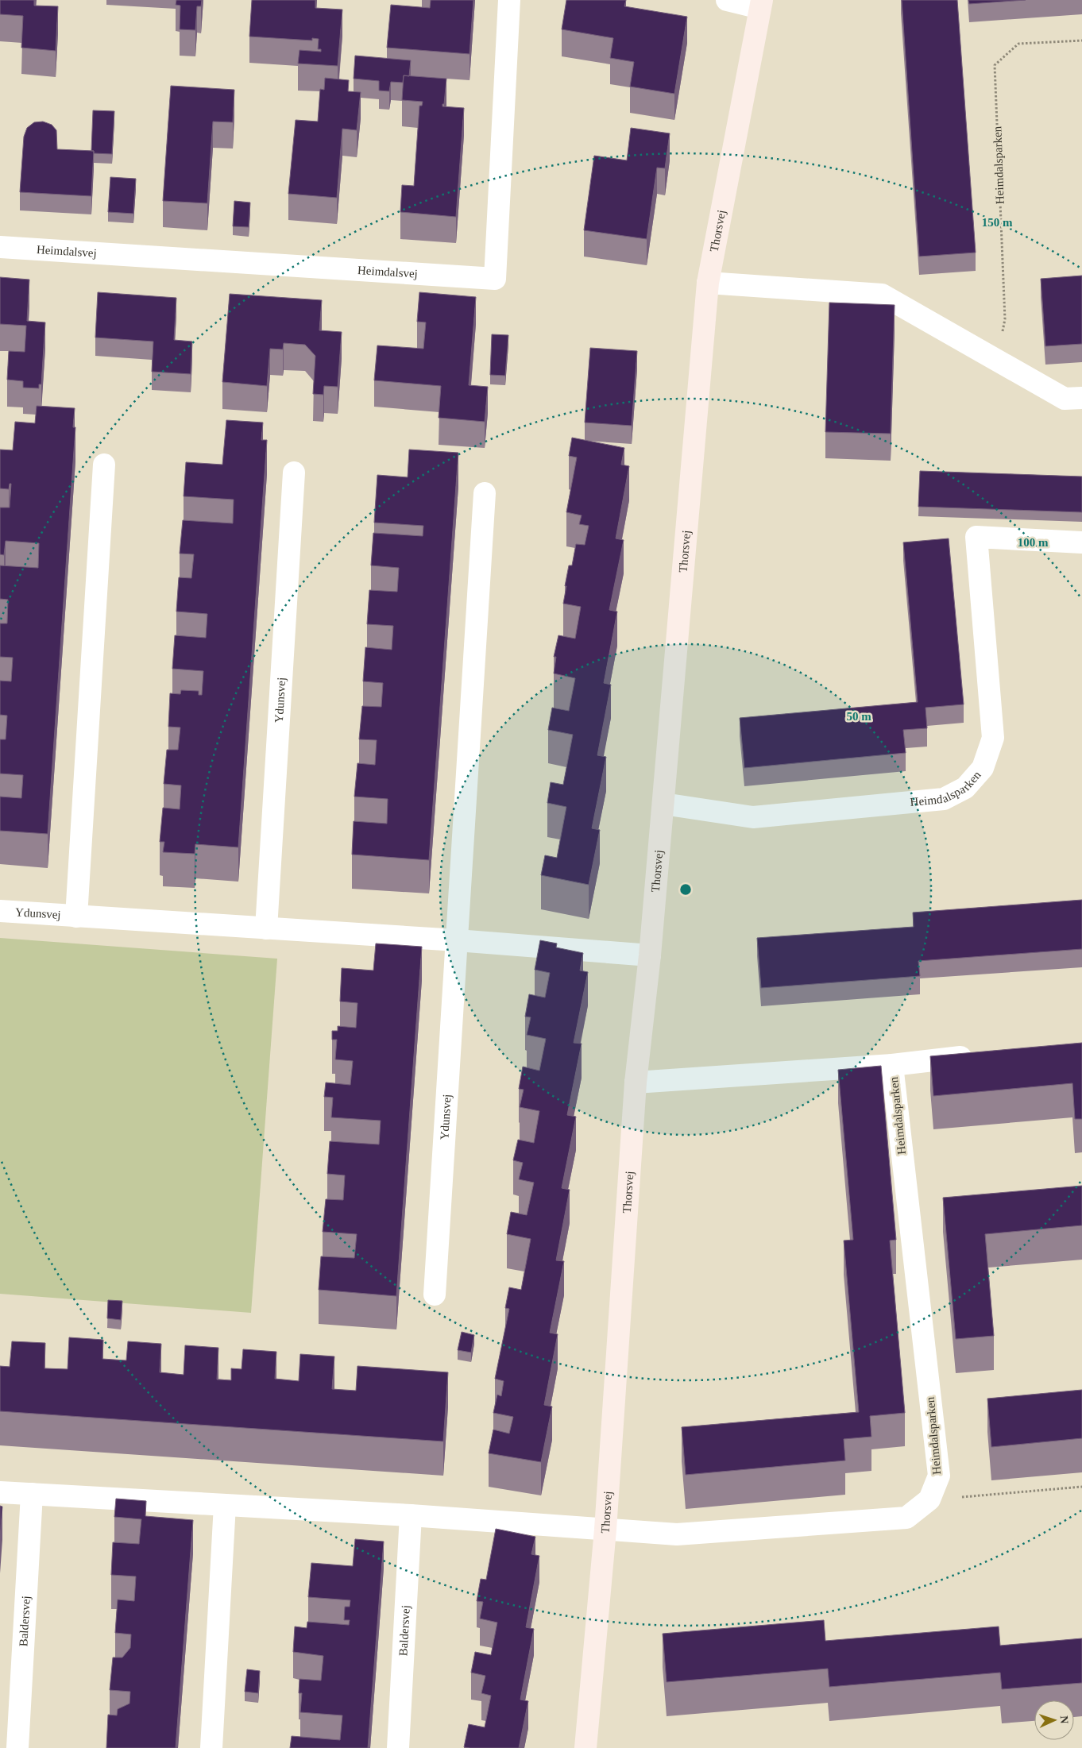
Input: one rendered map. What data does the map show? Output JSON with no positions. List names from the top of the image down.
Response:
{
  "streets": {
    "street": [
      "Heimdalsparken",
      "Thorsvej",
      "Heimdalsvej",
      "Ydunsvej",
      "Baldersvej"
    ]
  },
  "crossings": [
    ["Heimdalsparken", "Thorsvej"],
    ["Thorsvej", "Ydunsvej"]
  ],
  "north": "right",
  "rings": ["150 m", "100 m", "50 m"]
}
